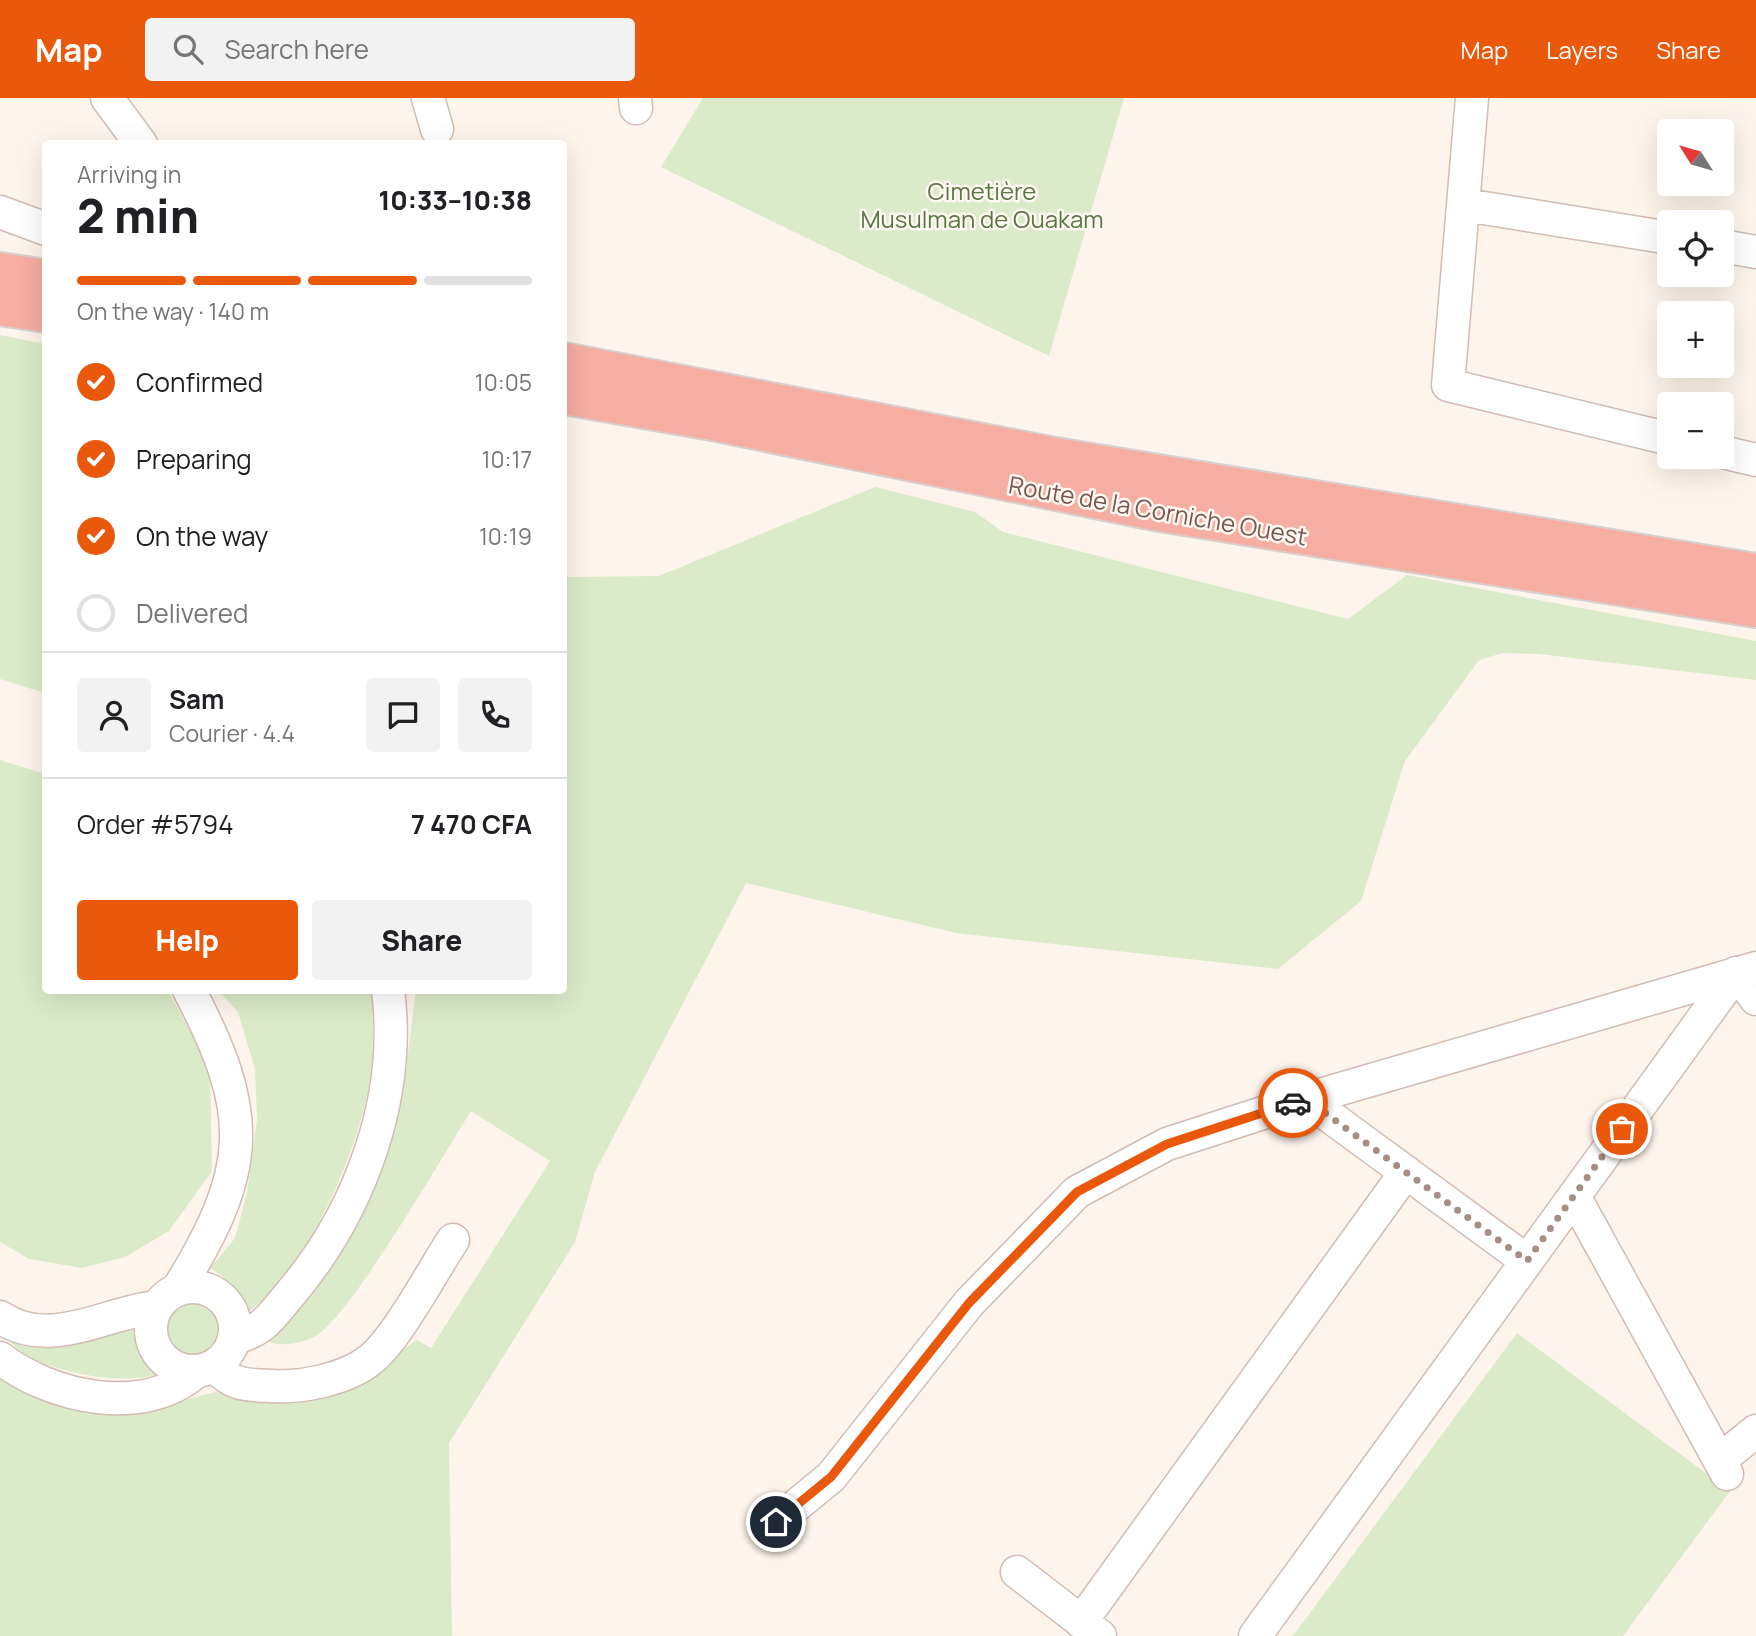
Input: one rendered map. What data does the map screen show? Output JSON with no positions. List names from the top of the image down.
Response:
{
  "streets": {
    "highway": ["Route de la Corniche Ouest"]
  },
  "parks": ["Cimetière Musulman de Ouakam"],
  "north": "top left",
  "page": {
    "header": "Map",
    "search": "Search here",
    "nav": ["Map", "Layers", "Share"],
    "map_buttons": ["+", "−"],
    "heading": ["2 min", "Arriving in", "10:33–10:38"],
    "panel": [
      "Sam",
      "Courier · 4.4",
      "Order #5794",
      "7 470 CFA"
    ],
    "bar": "On the way · 140 m",
    "list": [
      ["Confirmed", "10:05"],
      ["Preparing", "10:17"],
      ["On the way", "10:19"],
      "Delivered"
    ],
    "buttons": ["Help", "Share"]
  }
}
